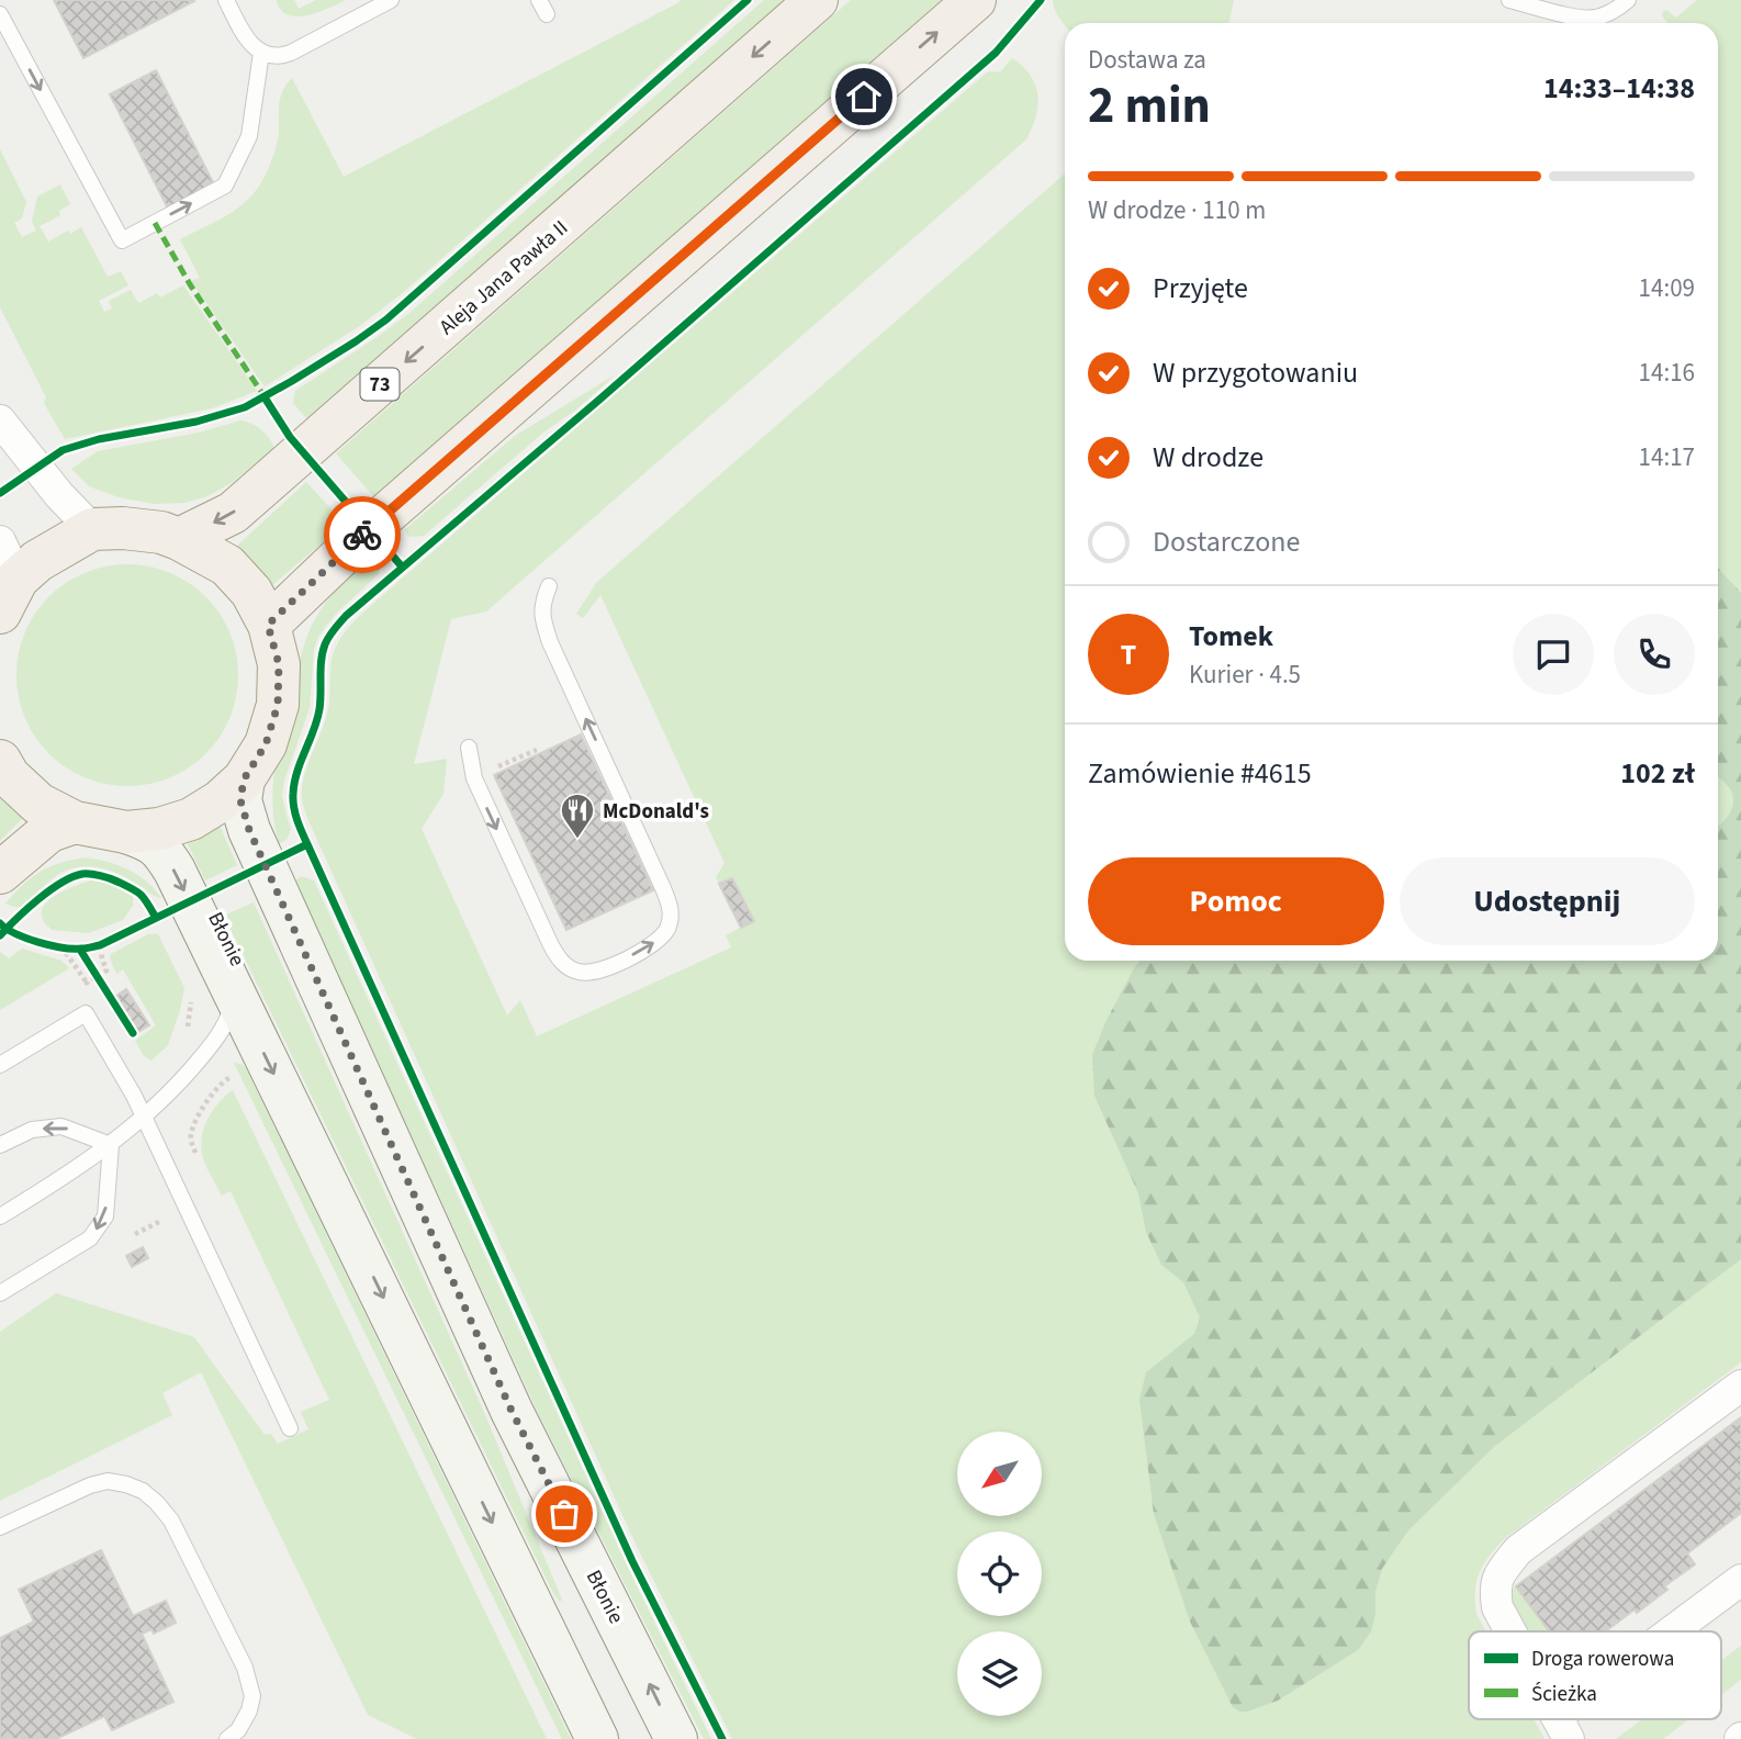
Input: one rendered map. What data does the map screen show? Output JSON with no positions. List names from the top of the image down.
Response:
{
  "streets": {
    "main road": ["Aleja Jana Pawła II", "73", "Błonie"]
  },
  "places": {
    "restaurant": ["McDonald's"]
  },
  "legend": ["Droga rowerowa", "Ścieżka"],
  "north": "bottom left",
  "page": {
    "heading": ["2 min", "Dostawa za", "14:33–14:38"],
    "panel": [
      "Tomek",
      "Kurier · 4.5",
      "Zamówienie #4615",
      "102 zł"
    ],
    "bar": "W drodze · 110 m",
    "list": [
      ["Przyjęte", "14:09"],
      ["W przygotowaniu", "14:16"],
      ["W drodze", "14:17"],
      "Dostarczone"
    ],
    "round": "T",
    "buttons": ["Pomoc", "Udostępnij"]
  }
}
